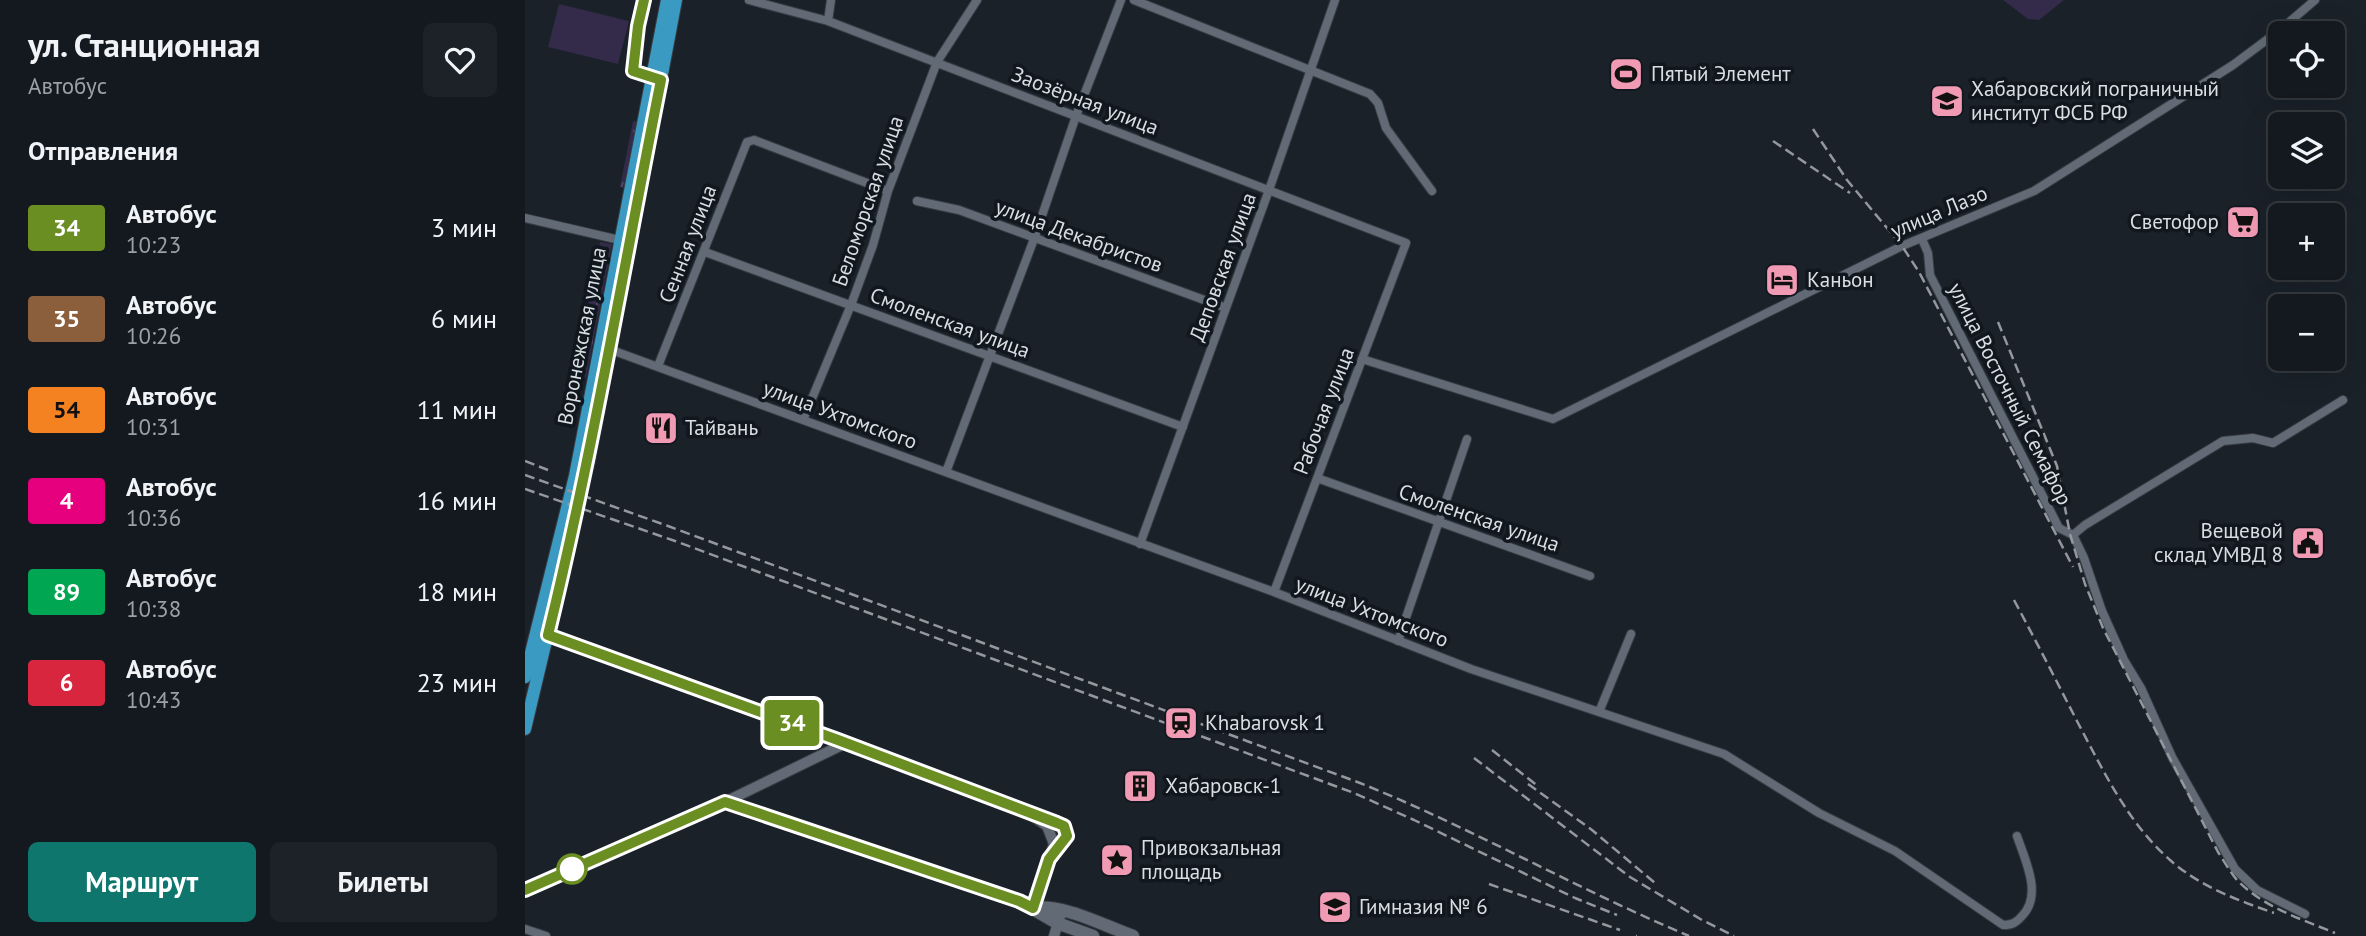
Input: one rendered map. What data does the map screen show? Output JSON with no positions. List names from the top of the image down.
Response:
{
  "streets": {
    "main road": ["Воронежская улица"],
    "street": [
      "Заозёрная улица",
      "Беломорская улица",
      "улица Лазо",
      "улица Декабристов",
      "Сенная улица",
      "Деповская улица",
      "Смоленская улица",
      "улица Восточный Семафор",
      "Рабочая улица",
      "улица Ухтомского"
    ]
  },
  "crossings": [
    ["Заозёрная улица", "Беломорская улица"],
    ["Заозёрная улица", "Деповская улица"],
    ["Заозёрная улица", "Рабочая улица"],
    ["Беломорская улица", "Сенная улица"],
    ["Беломорская улица", "Смоленская улица"],
    ["Беломорская улица", "улица Ухтомского"],
    ["улица Лазо", "улица Восточный Семафор"],
    ["улица Лазо", "Рабочая улица"],
    ["улица Декабристов", "Деповская улица"],
    ["Сенная улица", "Смоленская улица"],
    ["Сенная улица", "улица Ухтомского"],
    ["Деповская улица", "Смоленская улица"],
    ["Деповская улица", "улица Ухтомского"],
    ["Смоленская улица", "Рабочая улица"],
    ["Воронежская улица", "улица Ухтомского"],
    ["Рабочая улица", "улица Ухтомского"]
  ],
  "places": {
    "sports": ["Пятый Элемент"],
    "school or university": ["Хабаровский пограничный институт ФСБ РФ", "Гимназия № 6"],
    "supermarket": ["Светофор"],
    "hotel": ["Каньон"],
    "restaurant": ["Тайвань"],
    "public building": ["Вещевой склад УМВД 8"],
    "station": ["Khabarovsk 1"],
    "building": ["Хабаровск-1"],
    "place": ["Привокзальная площадь"]
  },
  "lines": ["bus line 34"],
  "page": {
    "heading": [
      ["ул. Станционная", "Автобус"],
      "Отправления"
    ],
    "on_map": "34",
    "map_buttons": ["+", "−"],
    "list": [
      {
        "mark": "34",
        "name": "Автобус",
        "note": "10:23",
        "value": "3 мин"
      },
      {
        "mark": "35",
        "name": "Автобус",
        "note": "10:26",
        "value": "6 мин"
      },
      {
        "mark": "54",
        "name": "Автобус",
        "note": "10:31",
        "value": "11 мин"
      },
      {
        "mark": "4",
        "name": "Автобус",
        "note": "10:36",
        "value": "16 мин"
      },
      {
        "mark": "89",
        "name": "Автобус",
        "note": "10:38",
        "value": "18 мин"
      },
      {
        "mark": "6",
        "name": "Автобус",
        "note": "10:43",
        "value": "23 мин"
      }
    ],
    "buttons": ["Маршрут", "Билеты"]
  }
}
